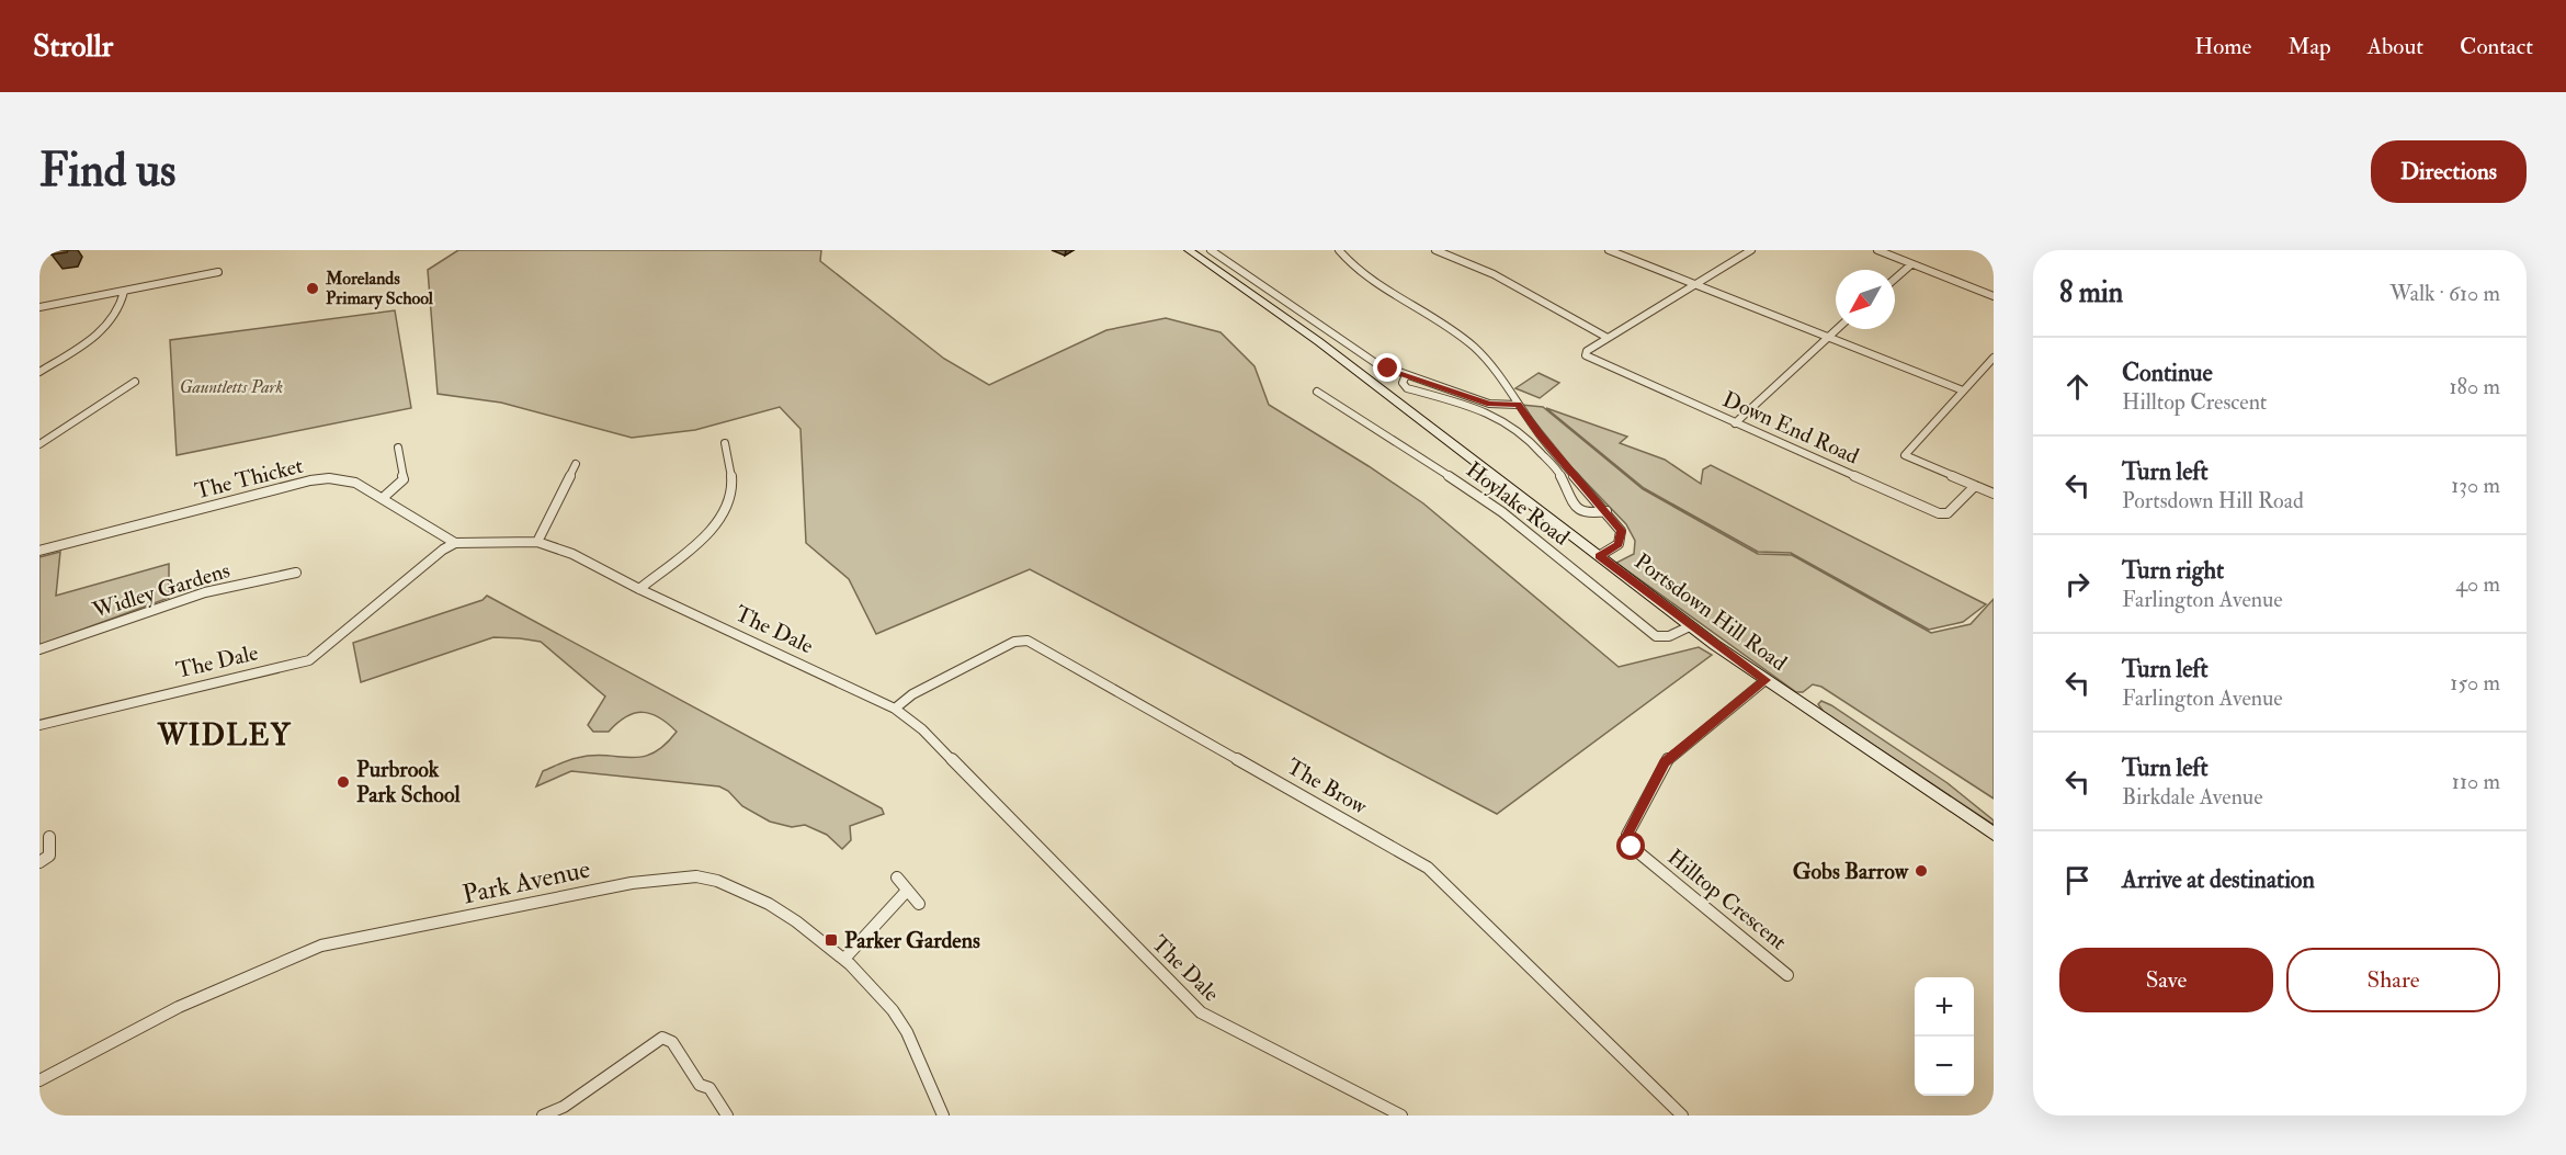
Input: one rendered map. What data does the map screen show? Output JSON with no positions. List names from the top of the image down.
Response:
{
  "streets": {
    "main road": ["Portsdown Hill Road"],
    "street": [
      "Down End Road",
      "The Thicket",
      "Hoylake Road",
      "Widley Gardens",
      "The Dale",
      "The Brow",
      "Park Avenue",
      "Hilltop Crescent"
    ]
  },
  "crossings": [
    ["The Thicket", "The Dale"],
    ["Hoylake Road", "Portsdown Hill Road"],
    ["Portsdown Hill Road", "Hilltop Crescent"],
    ["The Dale", "The Brow"]
  ],
  "districts": ["WIDLEY"],
  "parks": ["Gauntletts Park"],
  "places": {
    "other": ["Morelands Primary School", "Purbrook Park School", "Gobs Barrow"],
    "transit": ["Parker Gardens"]
  },
  "north": "bottom left",
  "page": {
    "header": "Strollr",
    "nav": [
      "Home",
      "Map",
      "About",
      "Contact"
    ],
    "buttons": [
      "Directions",
      ["Save", "Share"]
    ],
    "title": "Find us",
    "heading": ["8 min", "Walk · 610 m"],
    "list": [
      ["Continue", "Hilltop Crescent", "180 m"],
      ["Turn left", "Portsdown Hill Road", "130 m"],
      ["Turn right", "Farlington Avenue", "40 m"],
      ["Turn left", "Farlington Avenue", "150 m"],
      ["Turn left", "Birkdale Avenue", "110 m"],
      "Arrive at destination"
    ],
    "map_buttons": ["+", "−"]
  }
}
